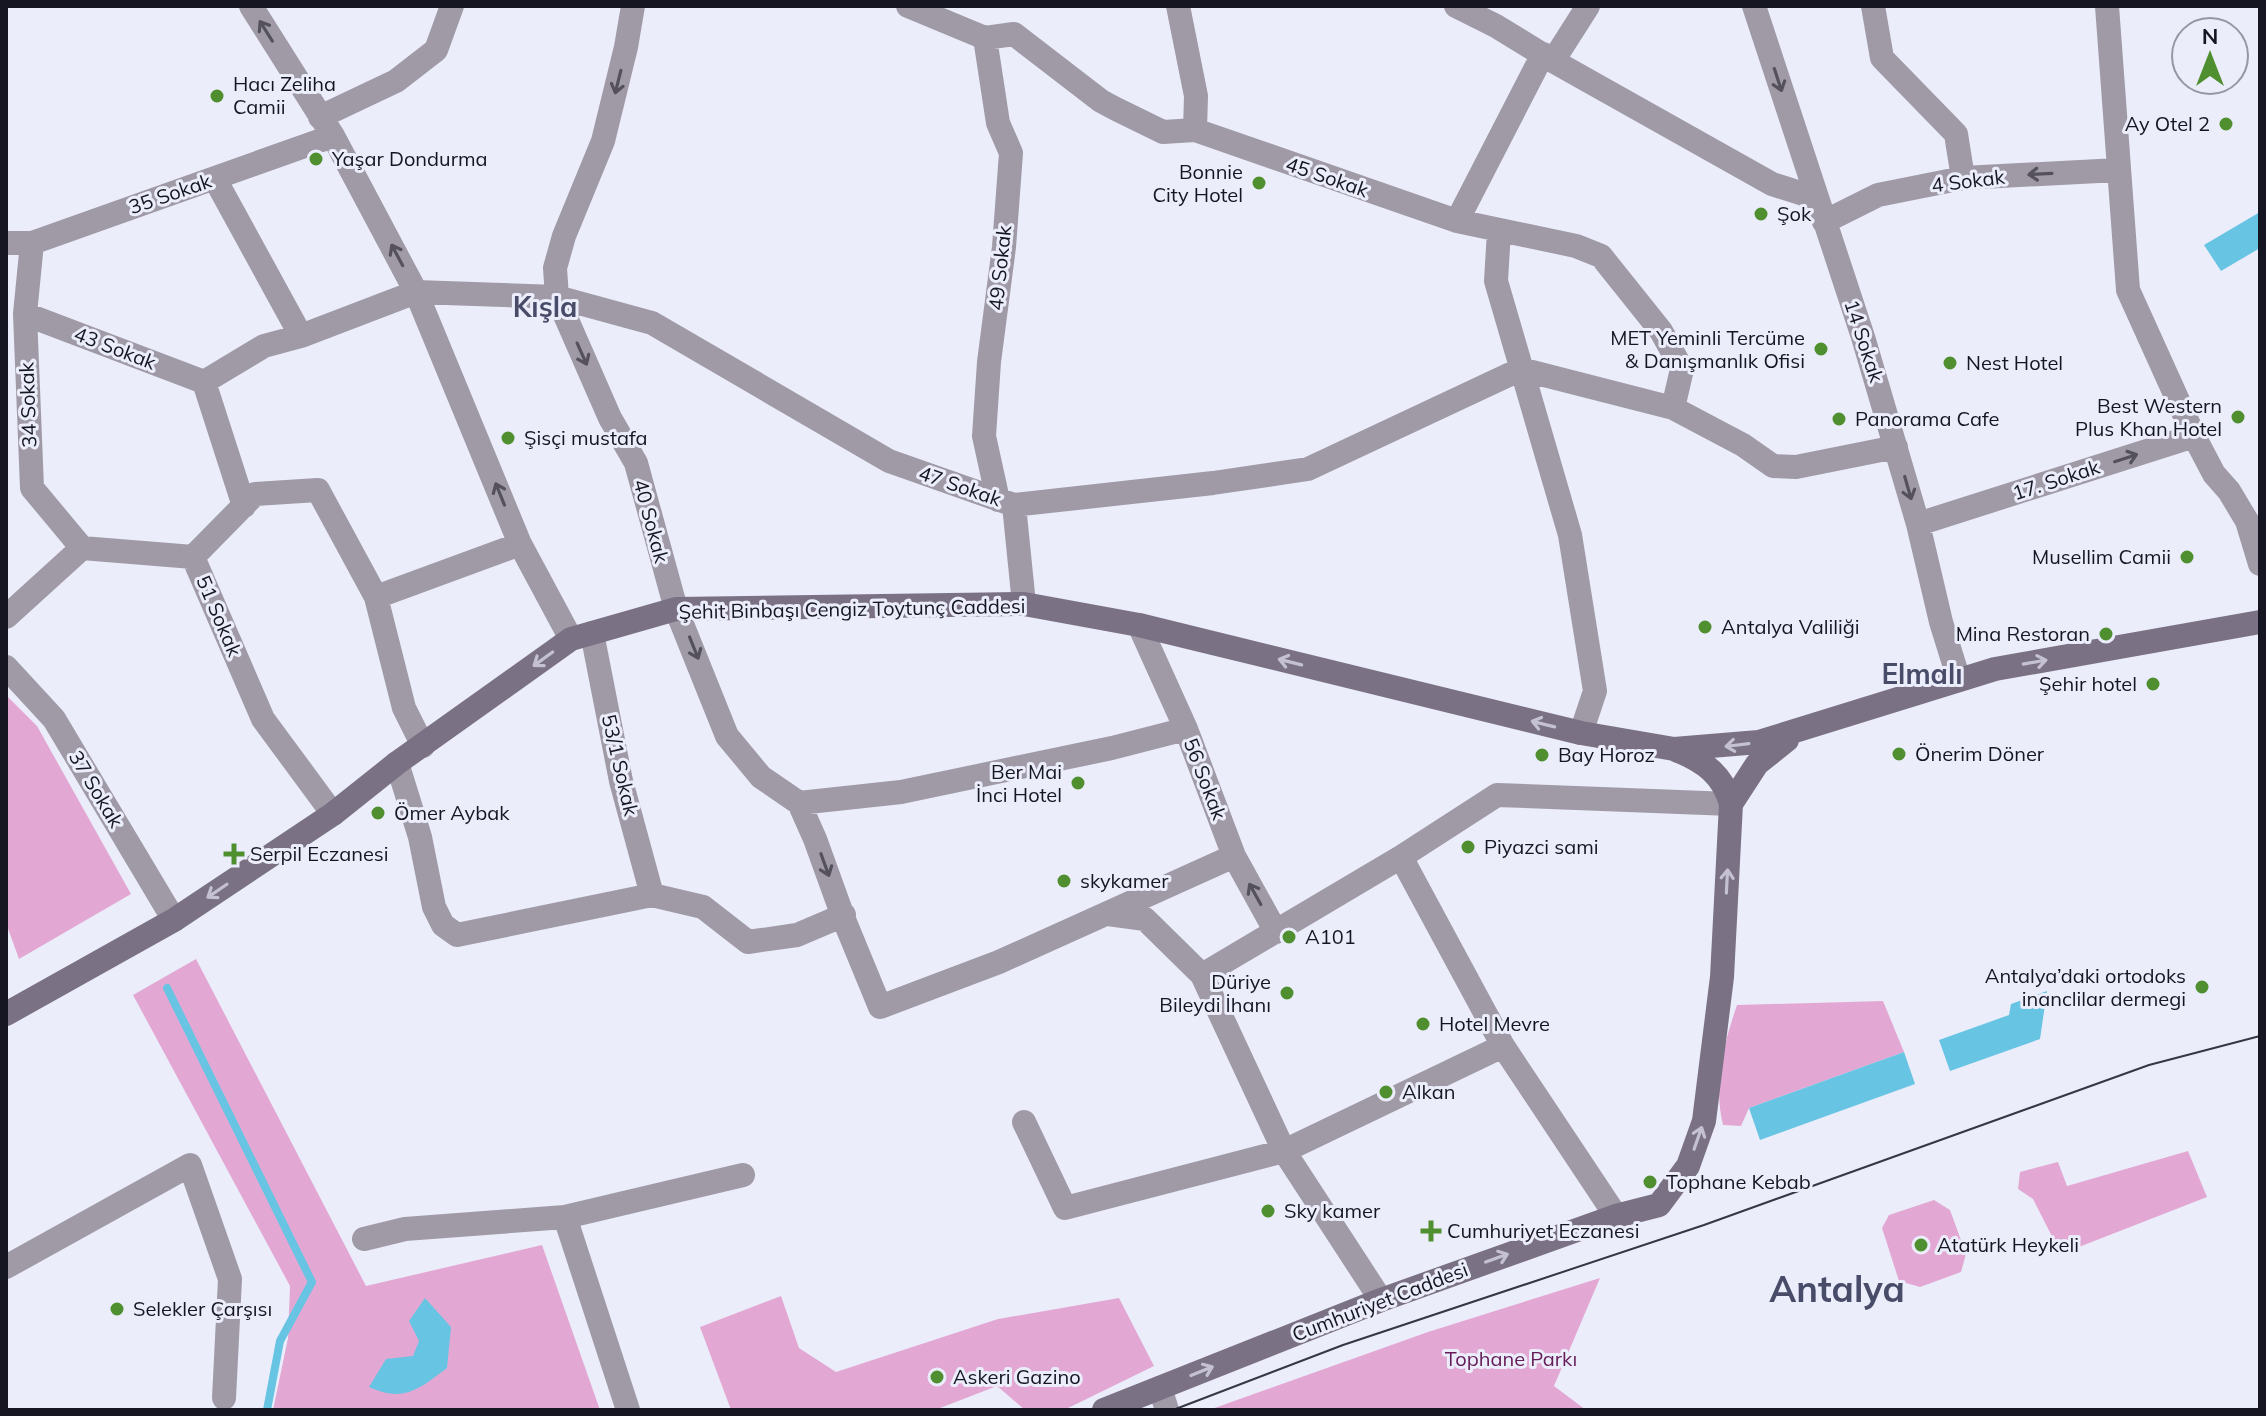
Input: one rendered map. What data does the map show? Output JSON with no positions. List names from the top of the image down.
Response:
{
  "streets": {
    "street": [
      "45 Sokak",
      "4 Sokak",
      "35 Sokak",
      "49 Sokak",
      "14 Sokak",
      "43 Sokak",
      "34 Sokak",
      "17. Sokak",
      "47 Sokak",
      "40 Sokak",
      "Şehit Binbaşı Cengiz Toytunç Caddesi",
      "51 Sokak",
      "53/1 Sokak",
      "56 Sokak",
      "37 Sokak",
      "Cumhuriyet Caddesi"
    ]
  },
  "crossings": [
    ["45 Sokak", "49 Sokak"],
    ["4 Sokak", "14 Sokak"],
    ["35 Sokak", "34 Sokak"],
    ["35 Sokak", "53/1 Sokak"],
    ["49 Sokak", "47 Sokak"],
    ["49 Sokak", "Şehit Binbaşı Cengiz Toytunç Caddesi"],
    ["14 Sokak", "17. Sokak"],
    ["14 Sokak", "Şehit Binbaşı Cengiz Toytunç Caddesi"],
    ["43 Sokak", "34 Sokak"],
    ["34 Sokak", "51 Sokak"],
    ["47 Sokak", "40 Sokak"],
    ["47 Sokak", "53/1 Sokak"],
    ["40 Sokak", "Şehit Binbaşı Cengiz Toytunç Caddesi"],
    ["Şehit Binbaşı Cengiz Toytunç Caddesi", "51 Sokak"],
    ["Şehit Binbaşı Cengiz Toytunç Caddesi", "53/1 Sokak"],
    ["Şehit Binbaşı Cengiz Toytunç Caddesi", "56 Sokak"],
    ["Şehit Binbaşı Cengiz Toytunç Caddesi", "37 Sokak"],
    ["Şehit Binbaşı Cengiz Toytunç Caddesi", "Cumhuriyet Caddesi"]
  ],
  "one_way": [
    "4 Sokak",
    "17. Sokak",
    "40 Sokak",
    "Cumhuriyet Caddesi"
  ],
  "districts": ["Kışla", "Elmalı", "Antalya"],
  "parks": ["Tophane Parkı"],
  "places": {
    "other": [
      "Hacı Zeliha Camii",
      "Ay Otel 2",
      "Yaşar Dondurma",
      "Bonnie City Hotel",
      "Şok",
      "MET Yeminli Tercüme & Danışmanlık Ofisi",
      "Nest Hotel",
      "Best Western Plus Khan Hotel",
      "Panorama Cafe",
      "Şisçi mustafa",
      "Musellim Camii",
      "Antalya Valiliği",
      "Mina Restoran",
      "Şehir hotel",
      "Önerim Döner",
      "Bay Horoz",
      "Ber Mai İnci Hotel",
      "Ömer Aybak",
      "Piyazci sami",
      "skykamer",
      "A101",
      "Antalya’daki ortodoks inanclilar dermegi",
      "Düriye Bileydi İhanı",
      "Hotel Mevre",
      "Alkan",
      "Tophane Kebab",
      "Sky kamer",
      "Atatürk Heykeli",
      "Selekler Çarşısı",
      "Askeri Gazino"
    ],
    "health": ["Serpil Eczanesi", "Cumhuriyet Eczanesi"]
  },
  "north": "top"
}
